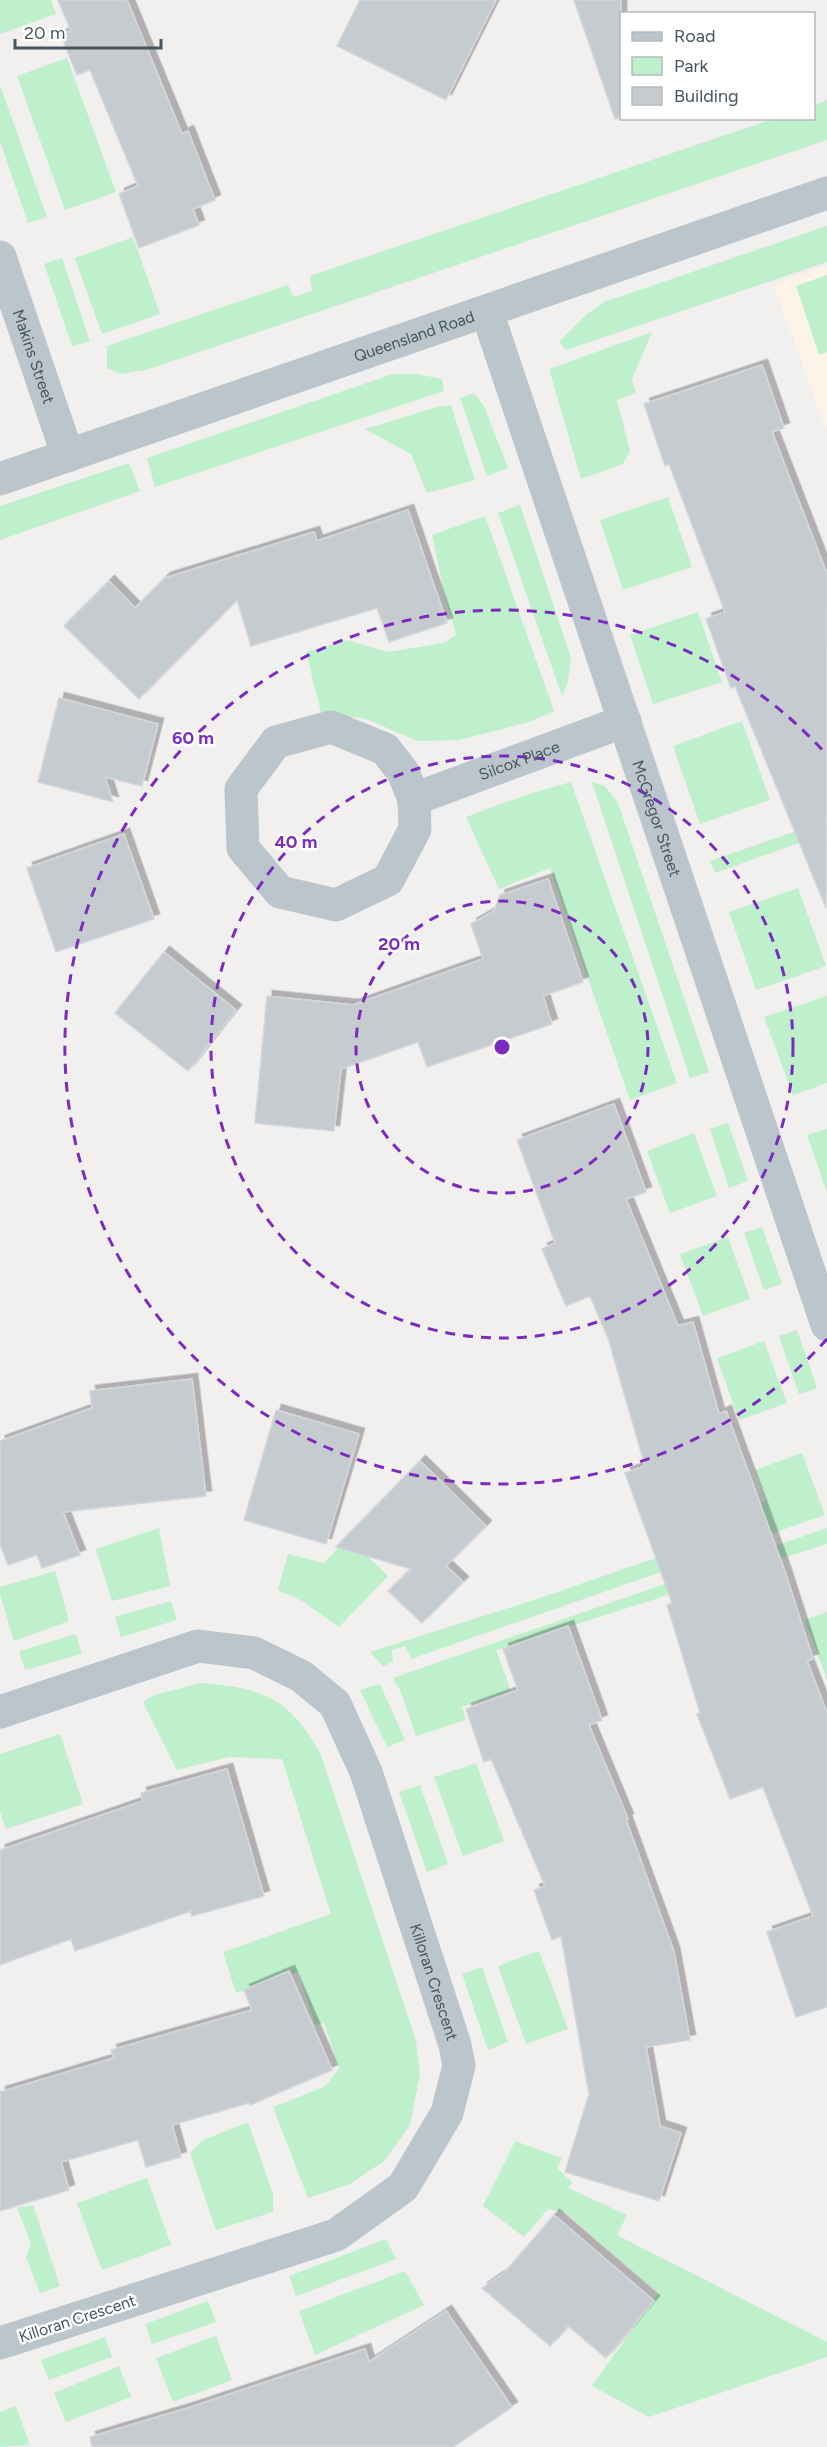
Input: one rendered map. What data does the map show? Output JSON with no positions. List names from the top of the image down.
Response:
{
  "streets": {
    "street": [
      "Queensland Road",
      "Makins Street",
      "Silcox Place",
      "McGregor Street",
      "Killoran Crescent"
    ]
  },
  "crossings": [
    ["Queensland Road", "Makins Street"],
    ["Queensland Road", "McGregor Street"],
    ["Silcox Place", "McGregor Street"]
  ],
  "legend": ["Road", "Park", "Building"],
  "scale_bar": "20 m",
  "rings": ["60 m", "40 m", "20 m"]
}
